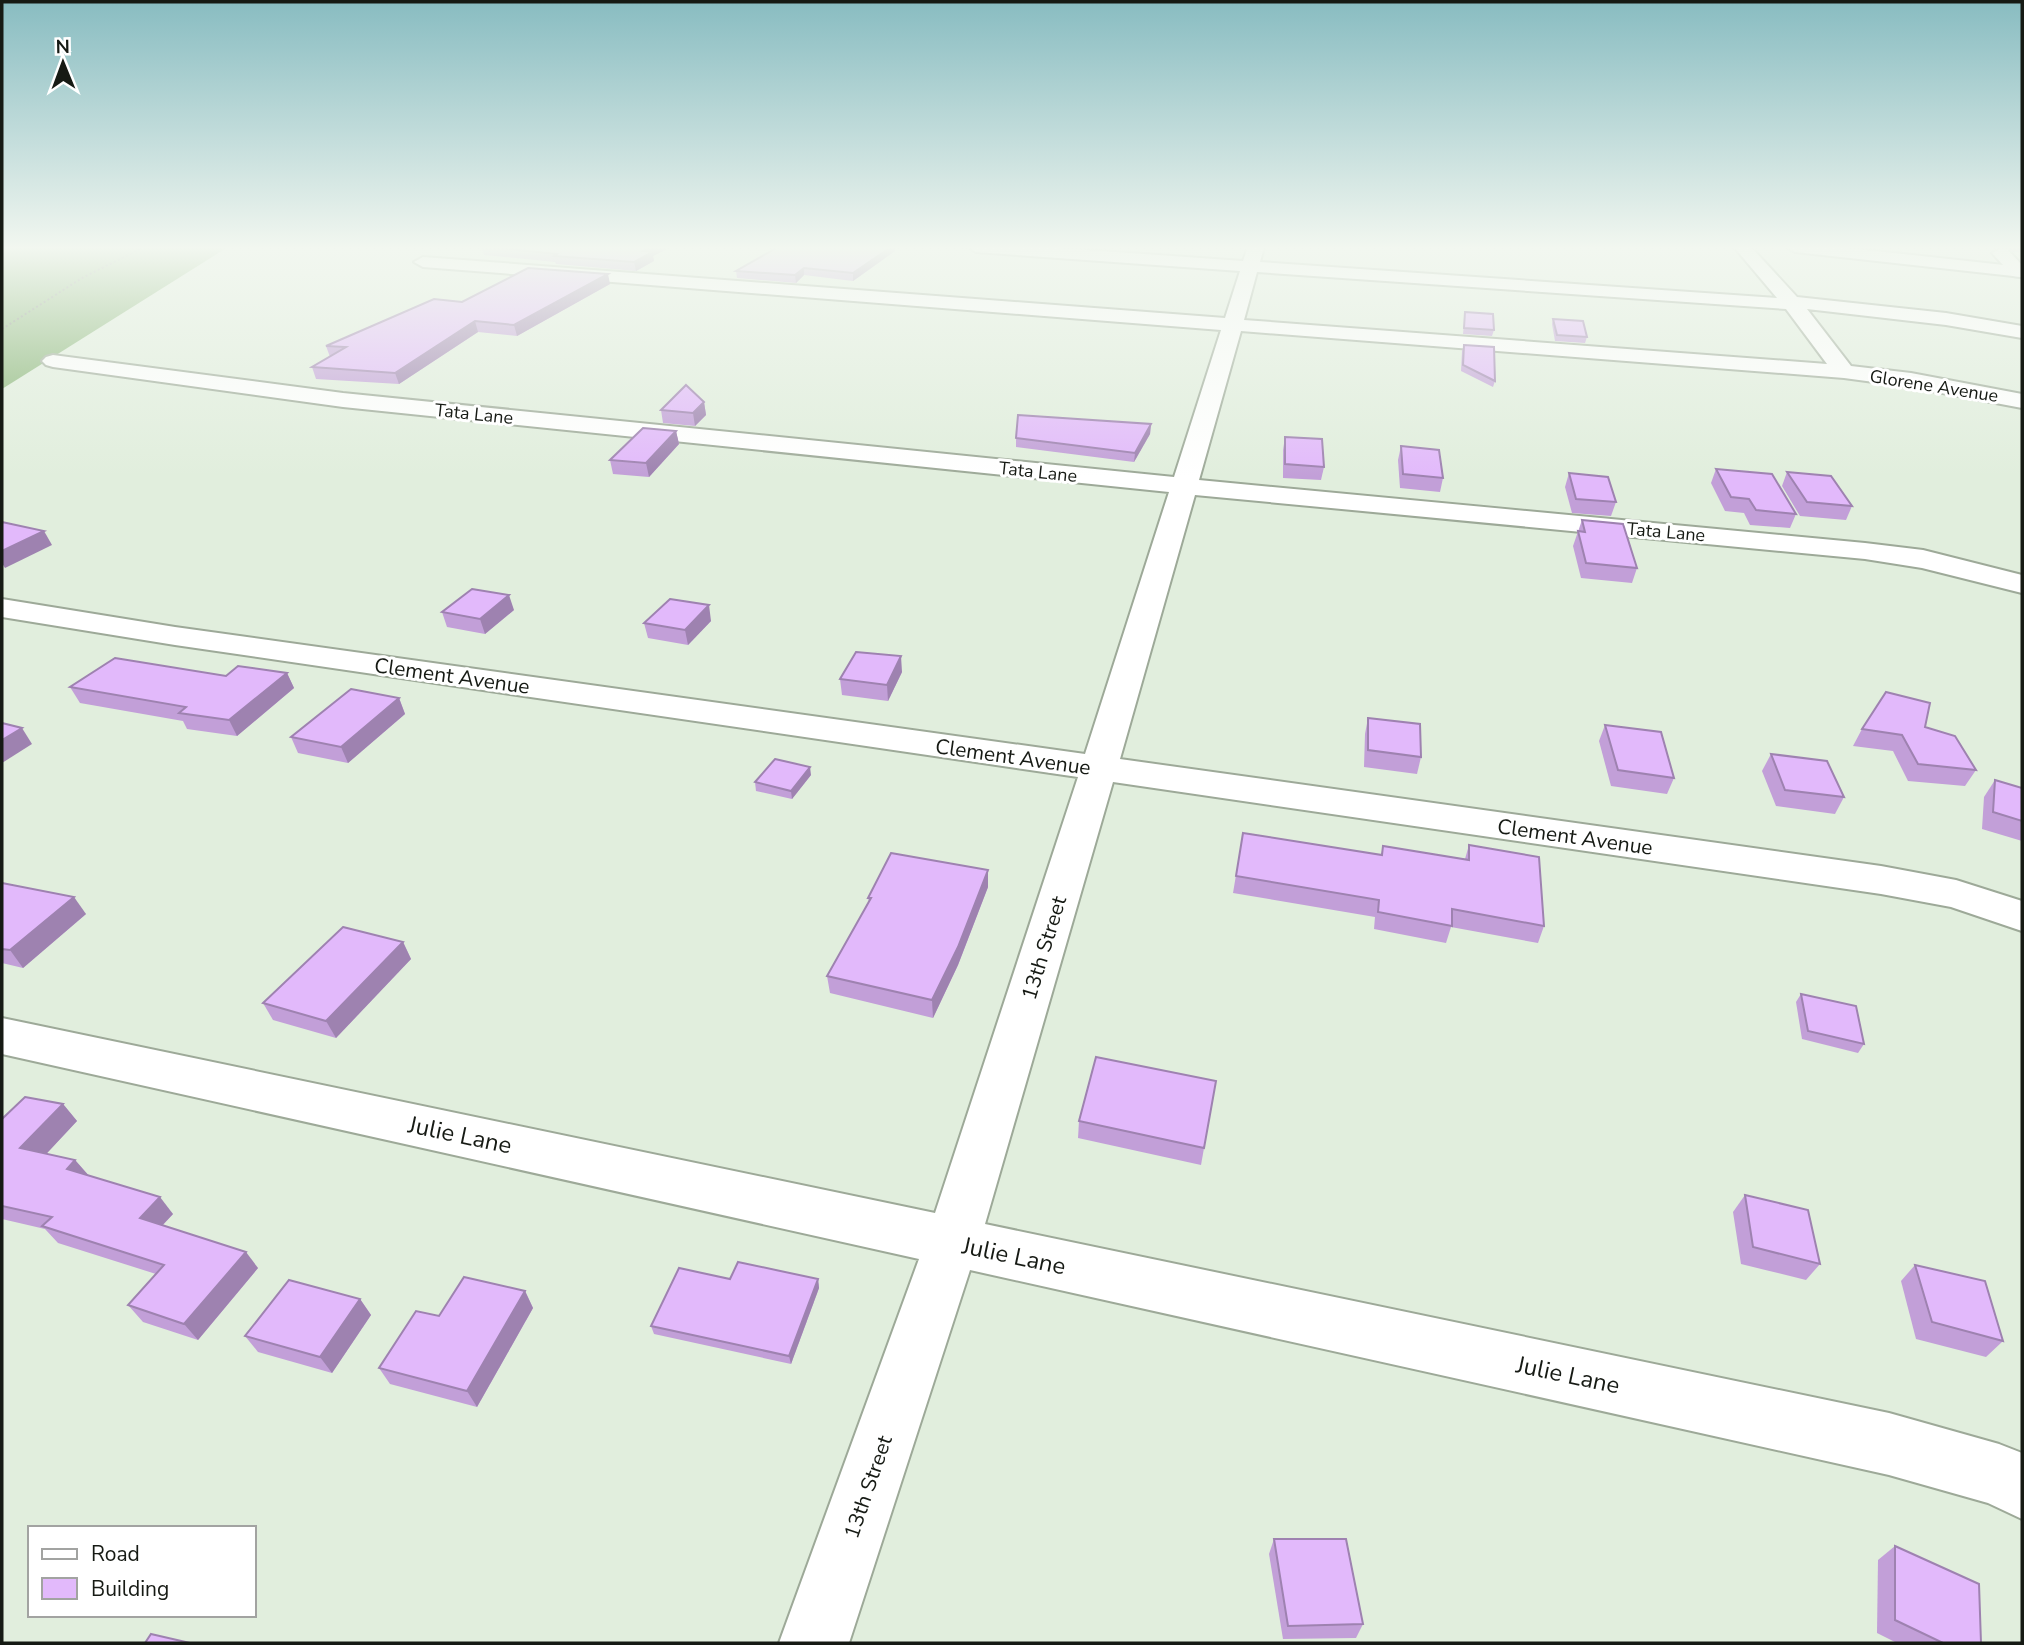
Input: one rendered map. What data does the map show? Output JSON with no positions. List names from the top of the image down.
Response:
{
  "streets": {
    "street": [
      "Glorene Avenue",
      "Tata Lane",
      "Clement Avenue",
      "13th Street",
      "Julie Lane"
    ]
  },
  "crossings": [
    ["Glorene Avenue", "13th Street"],
    ["Tata Lane", "13th Street"],
    ["Clement Avenue", "13th Street"],
    ["13th Street", "Julie Lane"]
  ],
  "legend": ["Road", "Building"],
  "north": "top"
}
